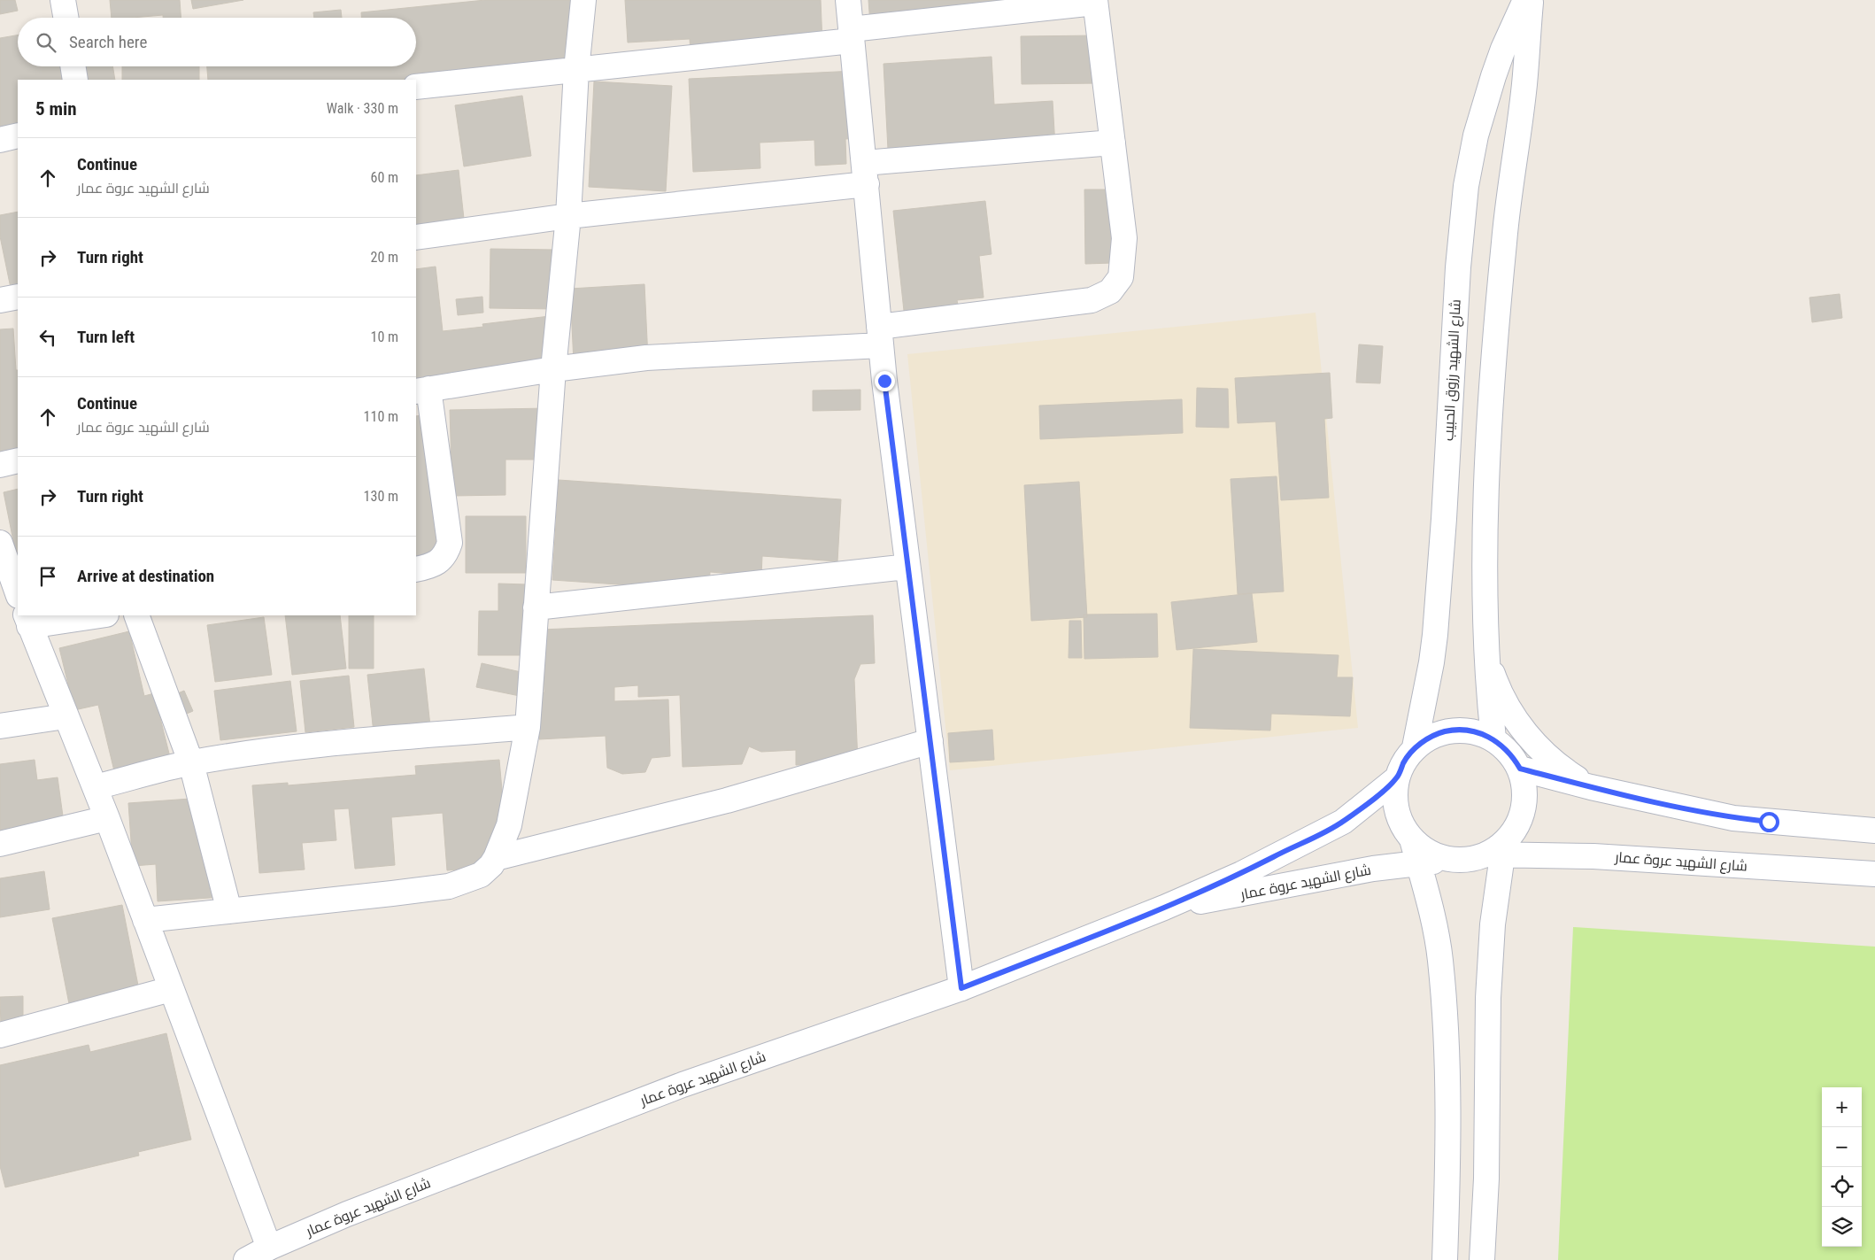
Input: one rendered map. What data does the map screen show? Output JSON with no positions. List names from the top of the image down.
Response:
{
  "streets": {
    "street": ["شارع الشهيد رزوق الحبيب", "شارع الشهيد عروة عمار"]
  },
  "crossings": [
    ["شارع الشهيد رزوق الحبيب", "شارع الشهيد عروة عمار"]
  ],
  "page": {
    "search": "Search here",
    "heading": ["5 min", "Walk · 330 m"],
    "list": [
      ["Continue", "شارع الشهيد عروة عمار", "60 m"],
      ["Turn right", "20 m"],
      ["Turn left", "10 m"],
      ["Continue", "شارع الشهيد عروة عمار", "110 m"],
      ["Turn right", "130 m"],
      "Arrive at destination"
    ],
    "map_buttons": ["+", "−"]
  }
}
